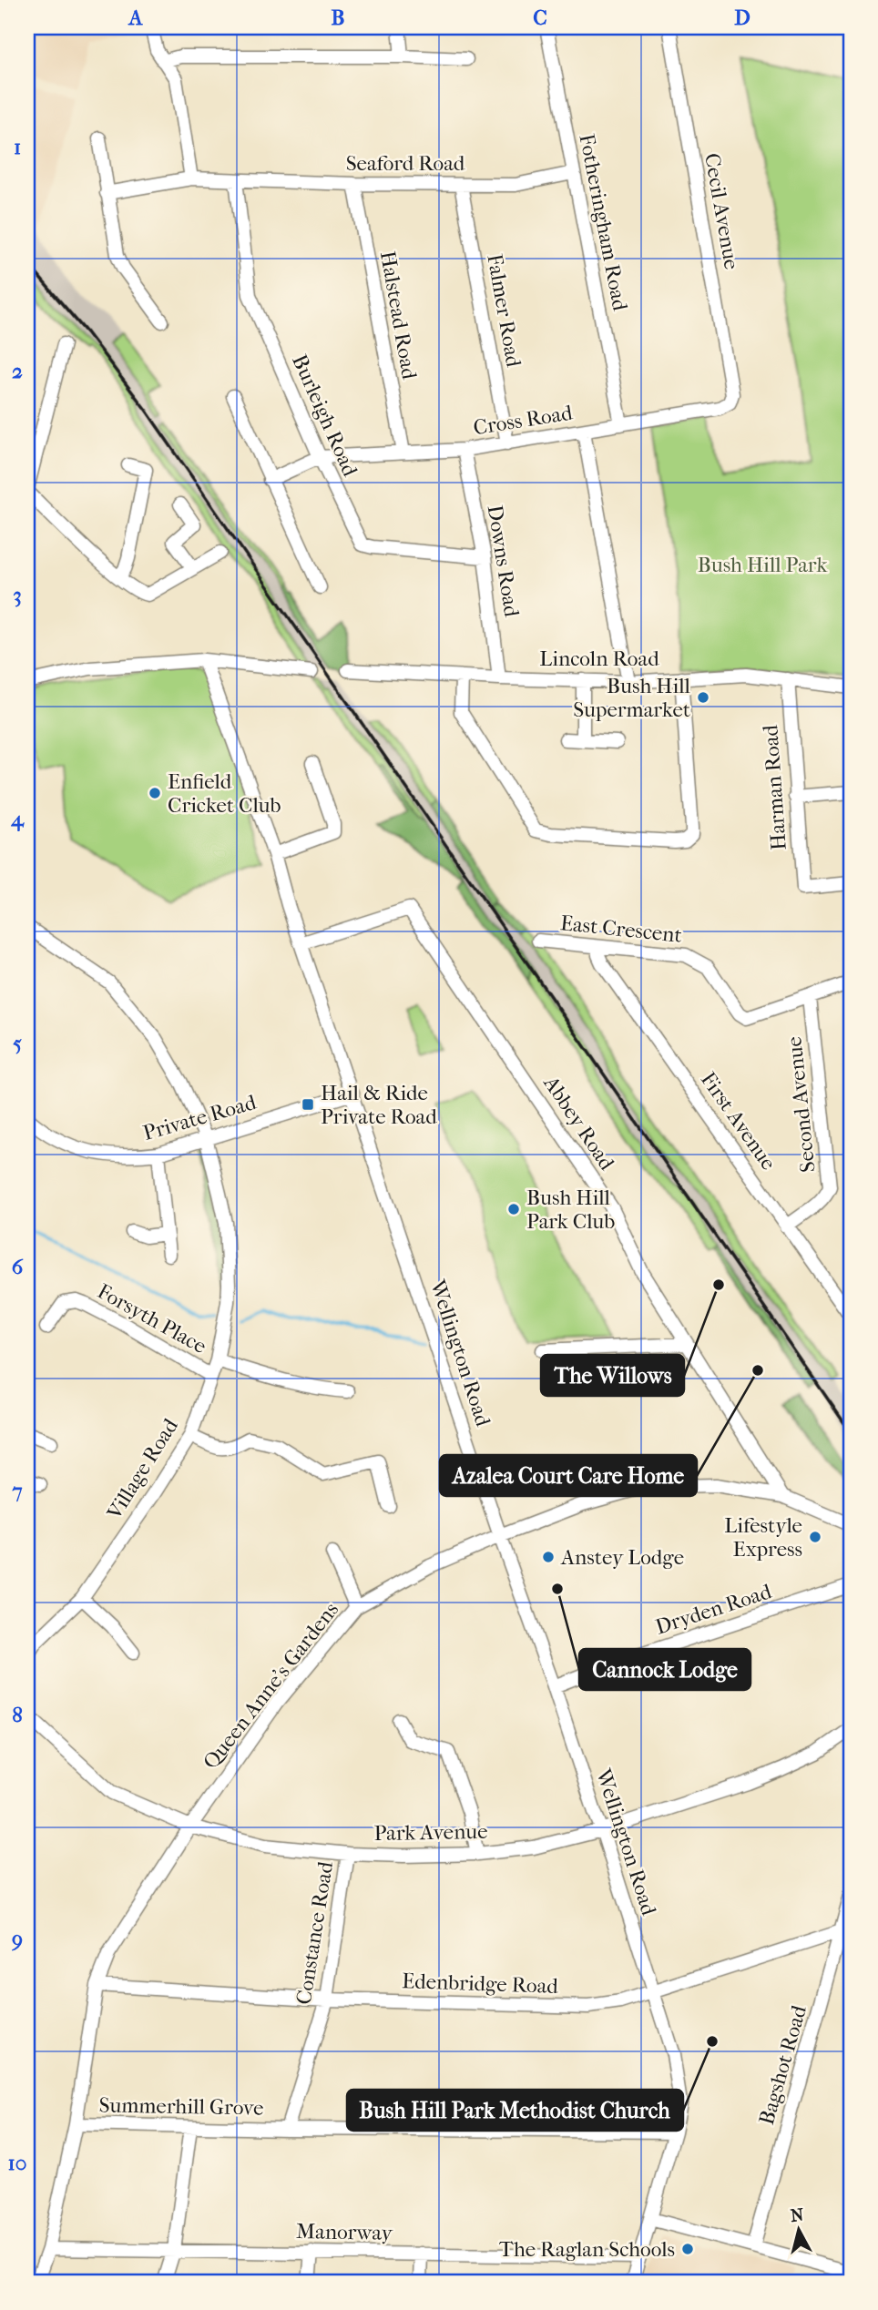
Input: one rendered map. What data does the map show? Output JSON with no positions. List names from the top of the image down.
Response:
{
  "streets": {
    "street": [
      "Seaford Road",
      "Cecil Avenue",
      "Fotheringham Road",
      "Falmer Road",
      "Halstead Road",
      "Burleigh Road",
      "Cross Road",
      "Downs Road",
      "Lincoln Road",
      "Harman Road",
      "East Crescent",
      "Second Avenue",
      "Private Road",
      "First Avenue",
      "Abbey Road",
      "Forsyth Place",
      "Wellington Road",
      "Village Road",
      "Dryden Road",
      "Queen Anne's Gardens",
      "Park Avenue",
      "Constance Road",
      "Edenbridge Road",
      "Bagshot Road",
      "Summerhill Grove",
      "Manorway"
    ]
  },
  "crossings": [
    ["Seaford Road", "Fotheringham Road"],
    ["Seaford Road", "Falmer Road"],
    ["Seaford Road", "Halstead Road"],
    ["Seaford Road", "Burleigh Road"],
    ["Cecil Avenue", "Cross Road"],
    ["Fotheringham Road", "Cross Road"],
    ["Falmer Road", "Cross Road"],
    ["Halstead Road", "Cross Road"],
    ["Burleigh Road", "Cross Road"],
    ["Burleigh Road", "Downs Road"],
    ["Cross Road", "Downs Road"],
    ["Downs Road", "Lincoln Road"],
    ["Lincoln Road", "Harman Road"],
    ["East Crescent", "Second Avenue"],
    ["East Crescent", "First Avenue"],
    ["Second Avenue", "First Avenue"],
    ["Private Road", "Wellington Road"],
    ["Private Road", "Village Road"],
    ["Abbey Road", "Wellington Road"],
    ["Abbey Road", "Queen Anne's Gardens"],
    ["Forsyth Place", "Village Road"],
    ["Wellington Road", "Dryden Road"],
    ["Wellington Road", "Queen Anne's Gardens"],
    ["Wellington Road", "Park Avenue"],
    ["Wellington Road", "Edenbridge Road"],
    ["Wellington Road", "Summerhill Grove"],
    ["Wellington Road", "Manorway"],
    ["Queen Anne's Gardens", "Park Avenue"],
    ["Queen Anne's Gardens", "Edenbridge Road"],
    ["Queen Anne's Gardens", "Summerhill Grove"],
    ["Queen Anne's Gardens", "Manorway"],
    ["Park Avenue", "Constance Road"],
    ["Constance Road", "Edenbridge Road"],
    ["Constance Road", "Summerhill Grove"],
    ["Edenbridge Road", "Bagshot Road"]
  ],
  "parks": ["Bush Hill Park"],
  "places": {
    "other": [
      "Bush Hill Supermarket",
      "Enfield Cricket Club",
      "Bush Hill Park Club",
      "The Willows",
      "Azalea Court Care Home",
      "Lifestyle Express",
      "Anstey Lodge",
      "Cannock Lodge",
      "Bush Hill Park Methodist Church",
      "The Raglan Schools"
    ],
    "transit": ["Hail & Ride Private Road"]
  },
  "north": "top",
  "grid": {
    "columns": [
      "A",
      "B",
      "C",
      "D"
    ],
    "rows": [
      "1",
      "2",
      "3",
      "4",
      "5",
      "6",
      "7",
      "8",
      "9",
      "10"
    ]
  }
}
